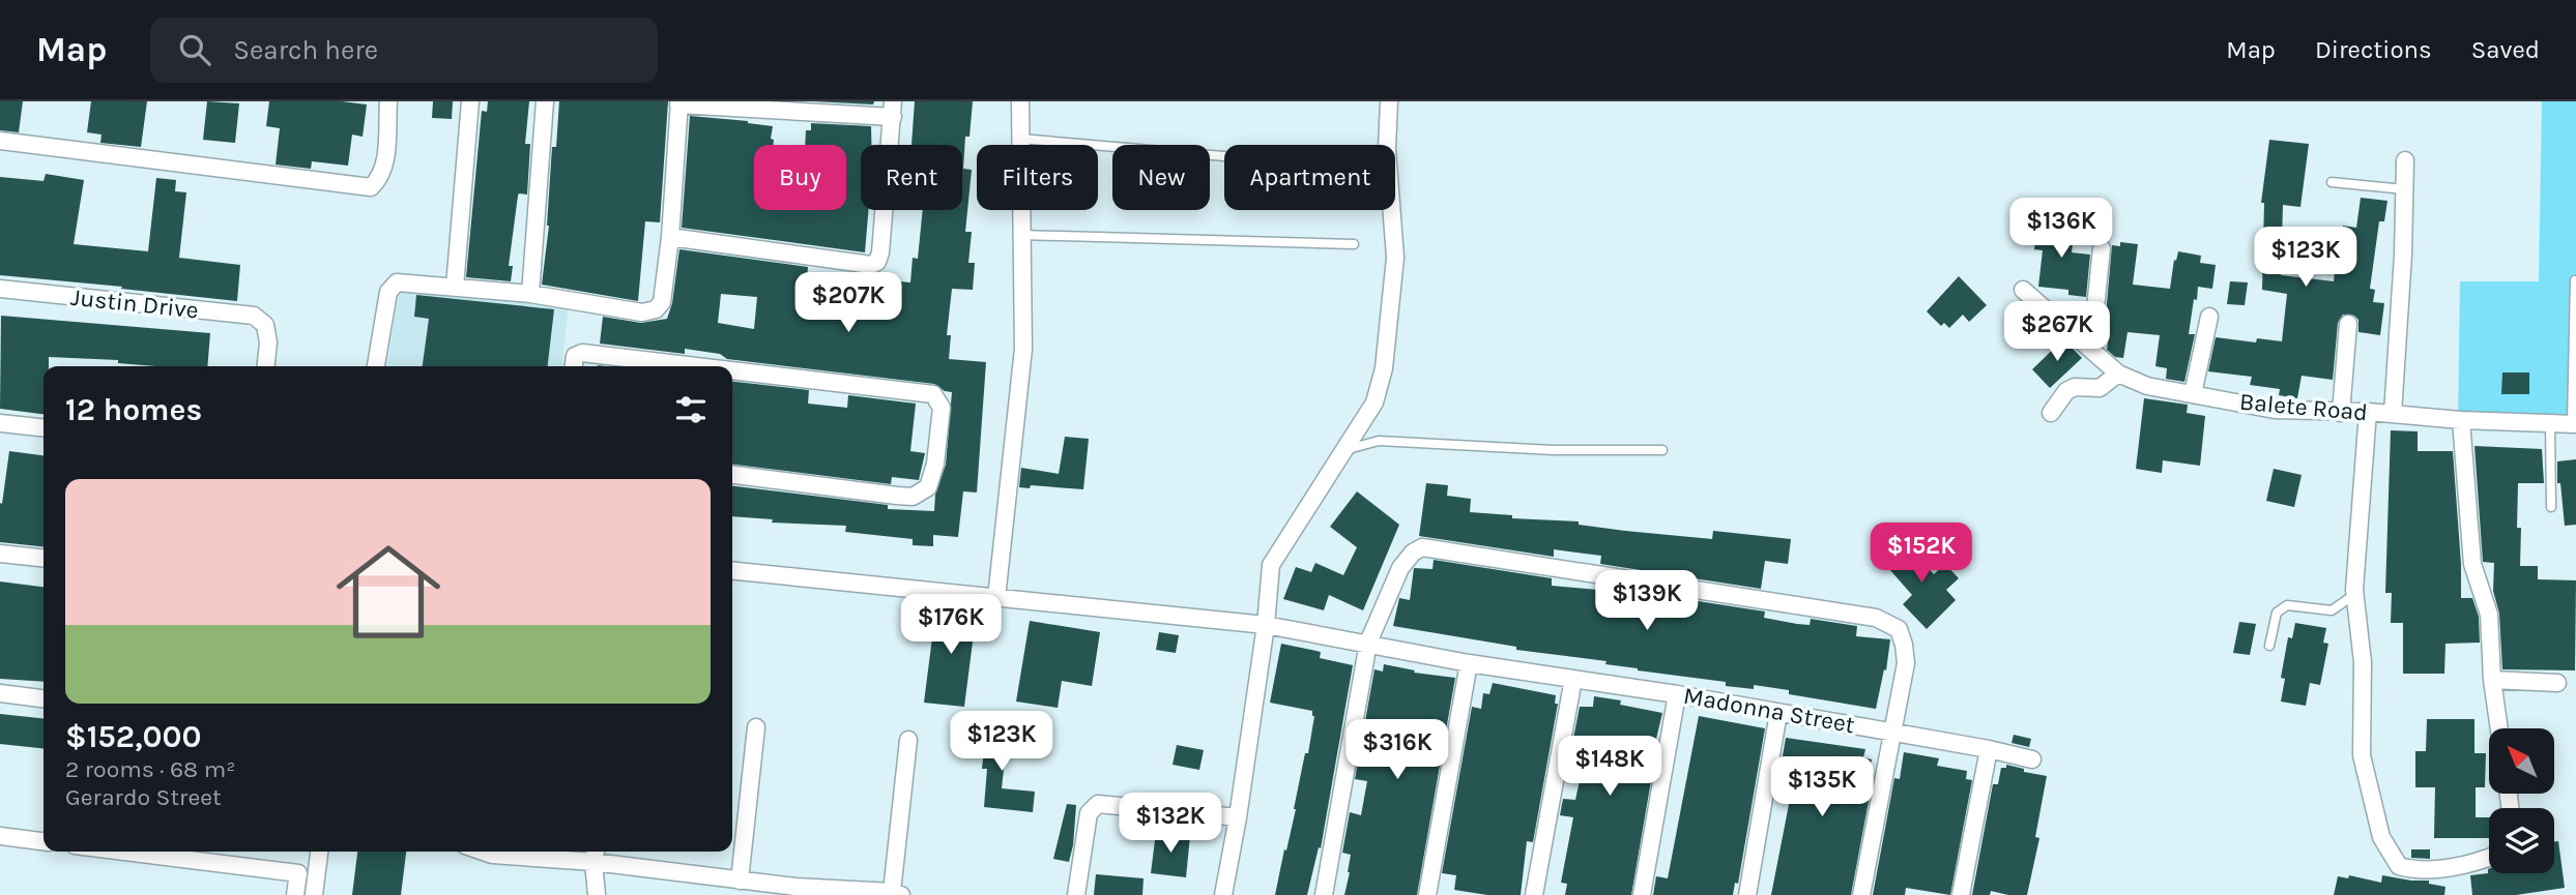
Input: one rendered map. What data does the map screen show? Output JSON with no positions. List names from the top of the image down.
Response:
{
  "streets": {
    "street": ["Justin Drive", "Balete Road", "Madonna Street"]
  },
  "north": "top left",
  "page": {
    "header": "Map",
    "search": "Search here",
    "nav": ["Map", "Directions", "Saved"],
    "chip": [
      "Buy",
      "Rent",
      "Filters",
      "New",
      "Apartment"
    ],
    "price": [
      "$136K",
      "$123K",
      "$207K",
      "$267K",
      "$152K",
      "$139K",
      "$176K",
      "$123K",
      "$316K",
      "$148K",
      "$135K",
      "$132K"
    ],
    "heading": "12 homes",
    "list": [
      {
        "name": "$152,000",
        "note": "2 rooms · 68 m² · Gerardo Street"
      }
    ]
  }
}
